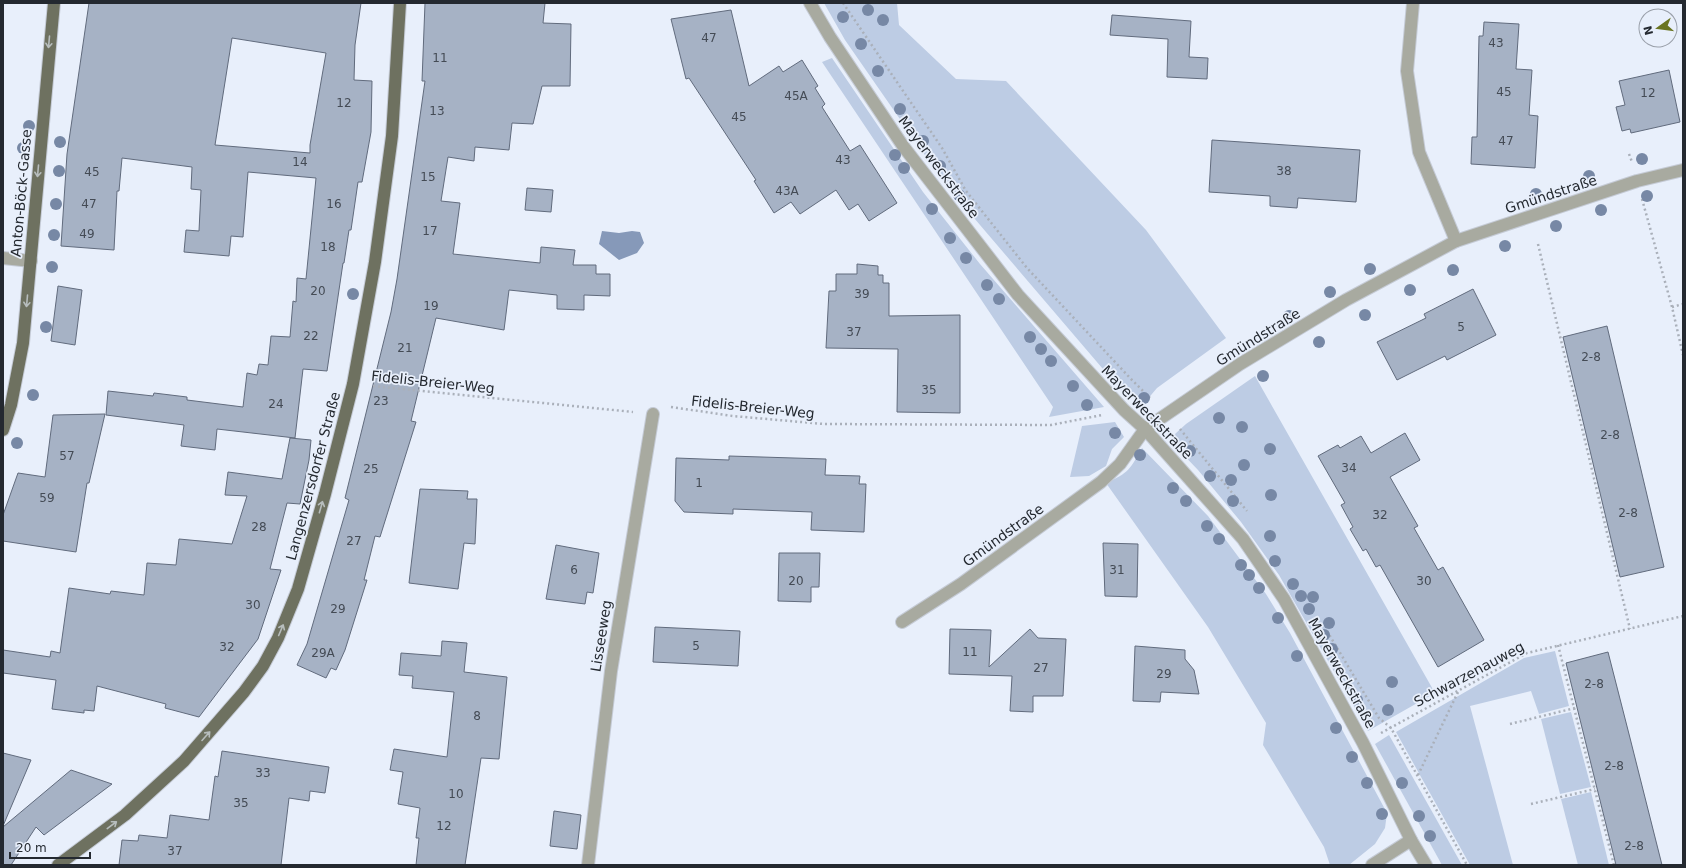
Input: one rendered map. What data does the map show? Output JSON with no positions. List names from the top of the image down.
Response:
{
  "streets": {
    "main road": ["Anton-Böck-Gasse", "Langenzersdorfer Straße"],
    "street": ["Mayerweckstraße", "Gmündstraße", "Lisseeweg"],
    "path": ["Fidelis-Breier-Weg", "Schwarzenauweg"]
  },
  "crossings": [
    ["Mayerweckstraße", "Gmündstraße"],
    ["Mayerweckstraße", "Fidelis-Breier-Weg"],
    ["Mayerweckstraße", "Schwarzenauweg"],
    ["Fidelis-Breier-Weg", "Langenzersdorfer Straße"],
    ["Fidelis-Breier-Weg", "Lisseeweg"]
  ],
  "one_way": ["Anton-Böck-Gasse", "Langenzersdorfer Straße"],
  "house_numbers": [
    "47",
    "43",
    "11",
    "45",
    "12",
    "45A",
    "12",
    "13",
    "45",
    "47",
    "43",
    "14",
    "38",
    "45",
    "15",
    "43A",
    "47",
    "16",
    "17",
    "49",
    "18",
    "20",
    "39",
    "19",
    "5",
    "37",
    "22",
    "21",
    "2-8",
    "35",
    "23",
    "24",
    "2-8",
    "57",
    "34",
    "25",
    "1",
    "59",
    "2-8",
    "32",
    "28",
    "27",
    "6",
    "31",
    "20",
    "30",
    "30",
    "29",
    "5",
    "32",
    "11",
    "29A",
    "27",
    "29",
    "2-8",
    "8",
    "2-8",
    "33",
    "10",
    "35",
    "12",
    "2-8",
    "37"
  ],
  "scale_bar": "20 m",
  "north": "left"
}
